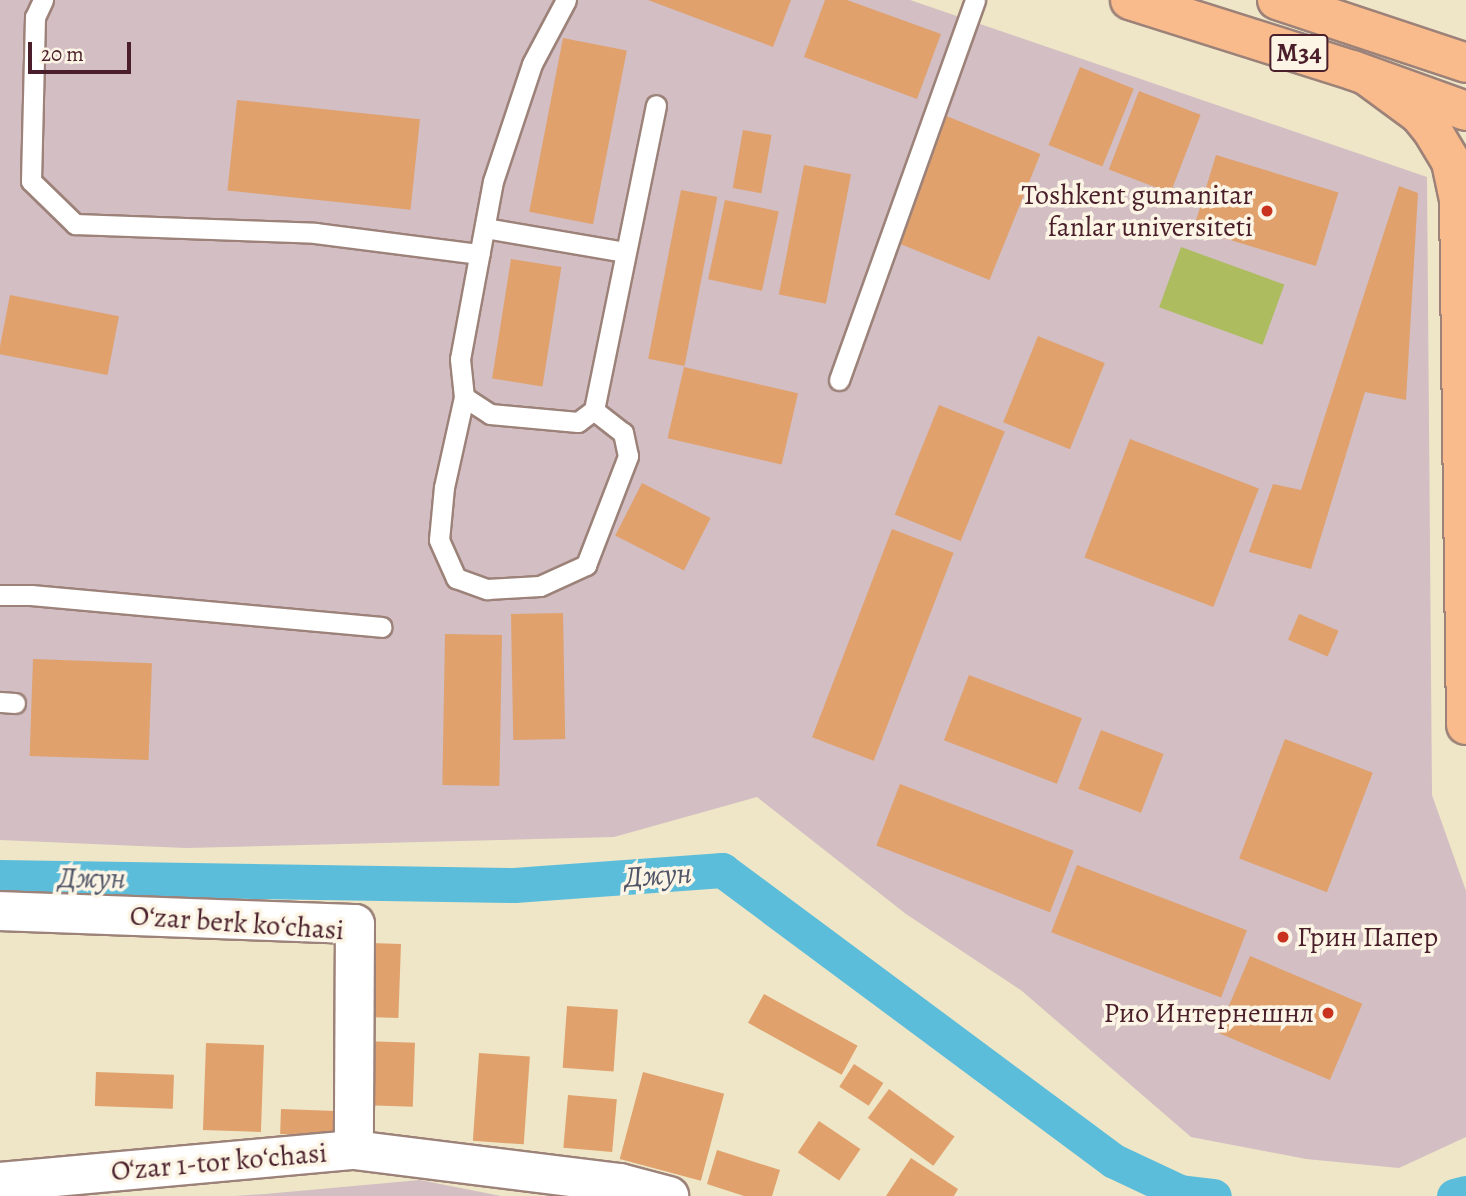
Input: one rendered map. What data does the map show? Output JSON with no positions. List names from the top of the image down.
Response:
{
  "streets": {
    "main road": ["M34"],
    "street": ["Oʻzar berk koʻchasi", "O‘zar 1-tor koʻchasi"]
  },
  "crossings": [
    ["Oʻzar berk koʻchasi", "O‘zar 1-tor koʻchasi"]
  ],
  "water": ["Джун"],
  "places": ["Toshkent gumanitar fanlar universiteti", "Грин Папер", "Рио Интернешнл"],
  "scale_bar": "20 m"
}
